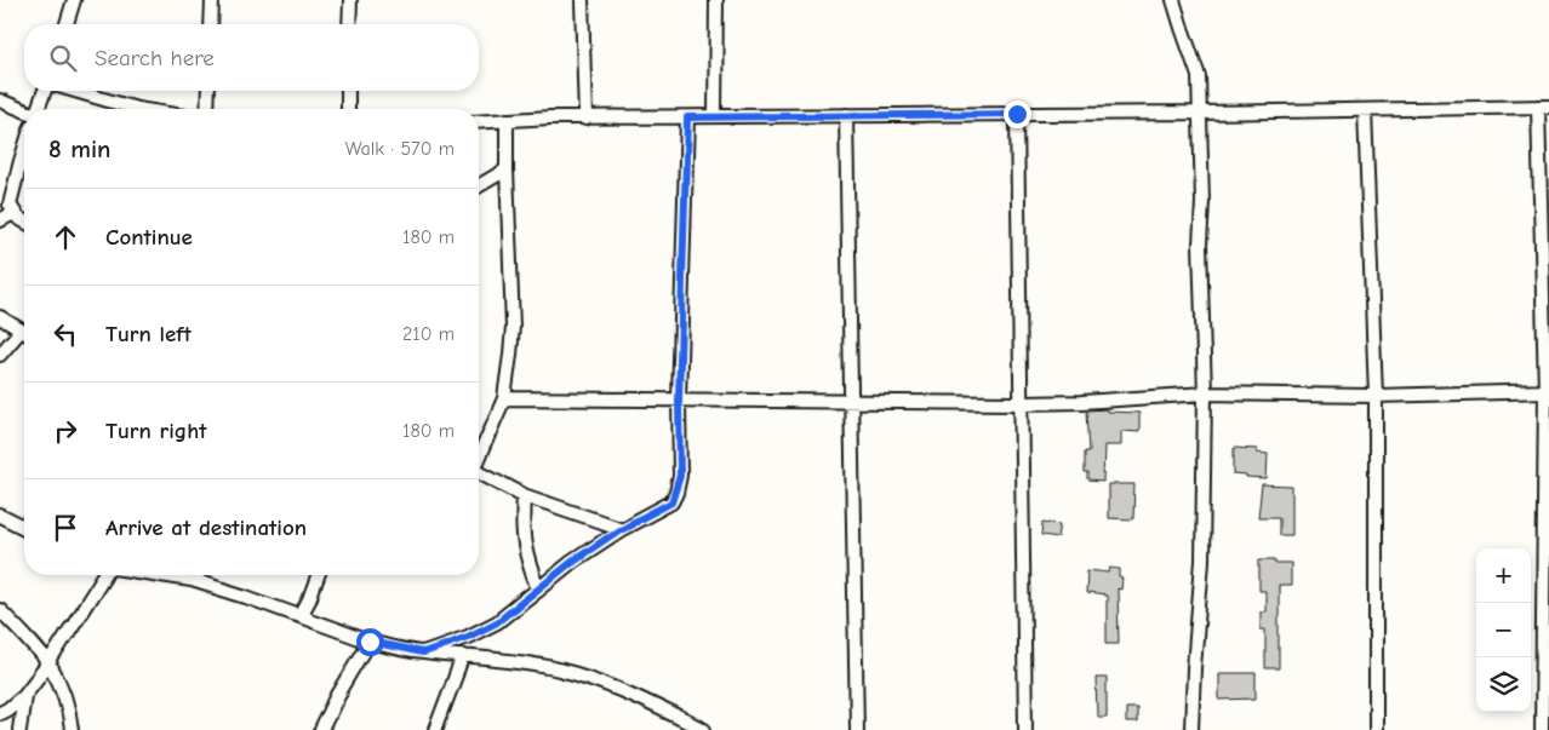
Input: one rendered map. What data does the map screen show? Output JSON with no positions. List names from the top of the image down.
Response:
{
  "page": {
    "search": "Search here",
    "heading": ["8 min", "Walk · 570 m"],
    "list": [
      ["Continue", "180 m"],
      ["Turn left", "210 m"],
      ["Turn right", "180 m"],
      "Arrive at destination"
    ],
    "map_buttons": ["+", "−"]
  }
}
